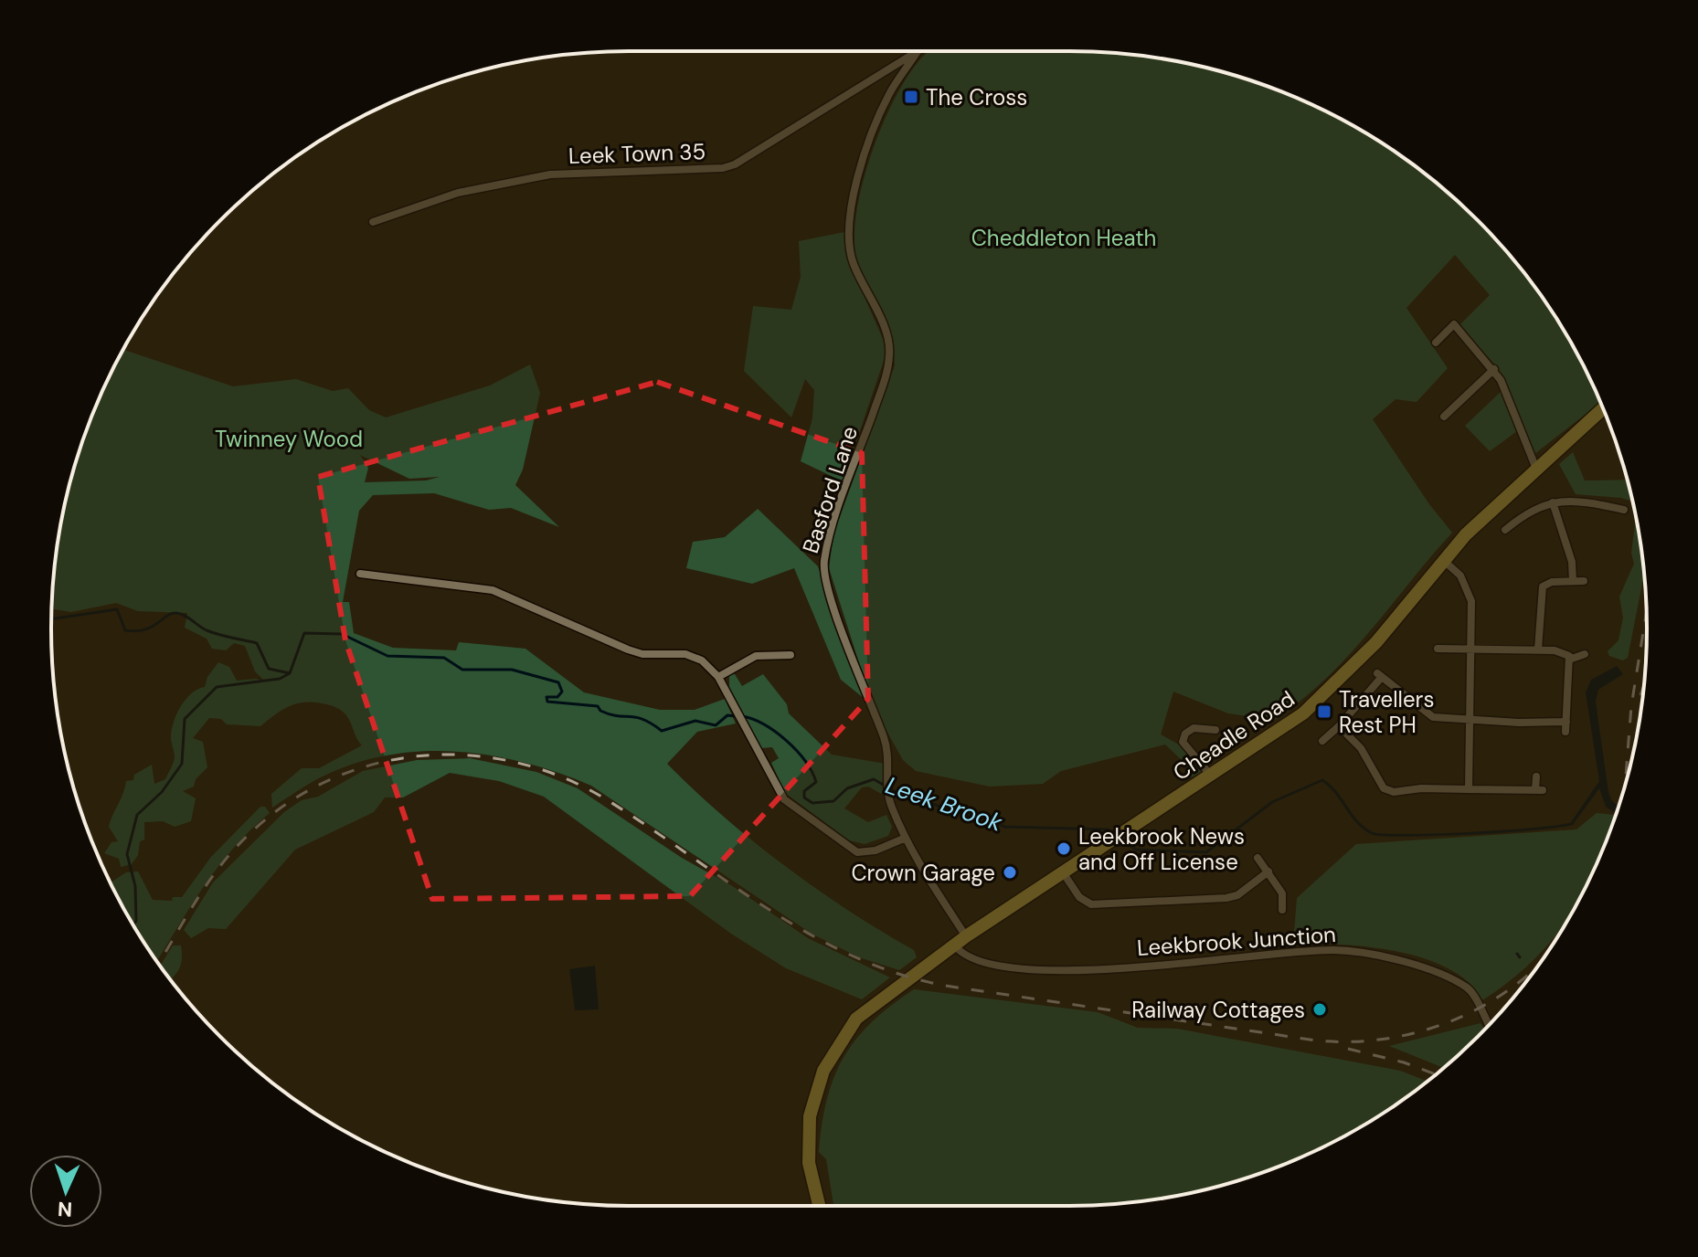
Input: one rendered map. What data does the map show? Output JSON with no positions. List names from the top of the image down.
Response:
{
  "streets": {
    "highway": ["Cheadle Road"],
    "street": ["Leek Town 35", "Basford Lane", "Leekbrook Junction"]
  },
  "crossings": [
    ["Basford Lane", "Cheadle Road"],
    ["Cheadle Road", "Leekbrook Junction"]
  ],
  "water": ["Leek Brook"],
  "parks": ["Cheddleton Heath", "Twinney Wood"],
  "places": {
    "transit": ["The Cross", "Travellers Rest PH"],
    "other": ["Leekbrook News and Off License", "Crown Garage", "Railway Cottages"]
  },
  "north": "bottom"
}
